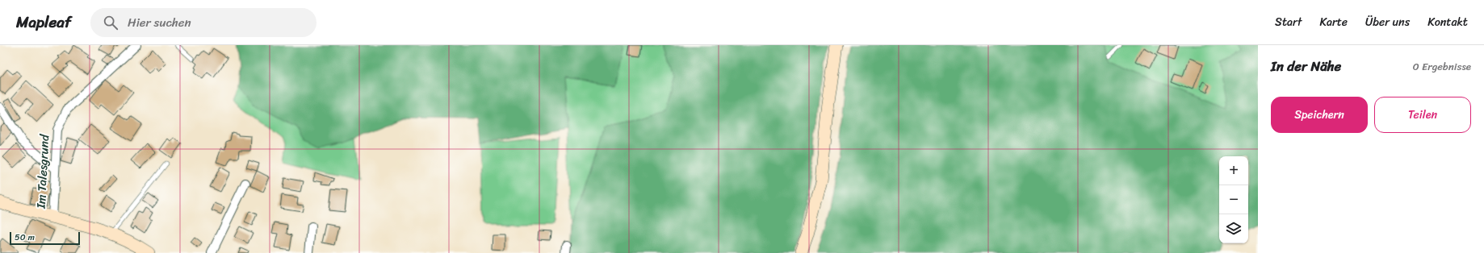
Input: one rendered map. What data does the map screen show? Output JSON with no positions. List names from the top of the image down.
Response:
{
  "streets": {
    "street": ["Im Talesgrund"]
  },
  "scale_bar": "50 m",
  "page": {
    "header": "Mapleaf",
    "search": "Hier suchen",
    "nav": [
      "Start",
      "Karte",
      "Über uns",
      "Kontakt"
    ],
    "heading": ["In der Nähe", "0 Ergebnisse"],
    "buttons": ["Speichern", "Teilen"],
    "map_buttons": ["+", "−"],
    "scale": "50 m"
  }
}
